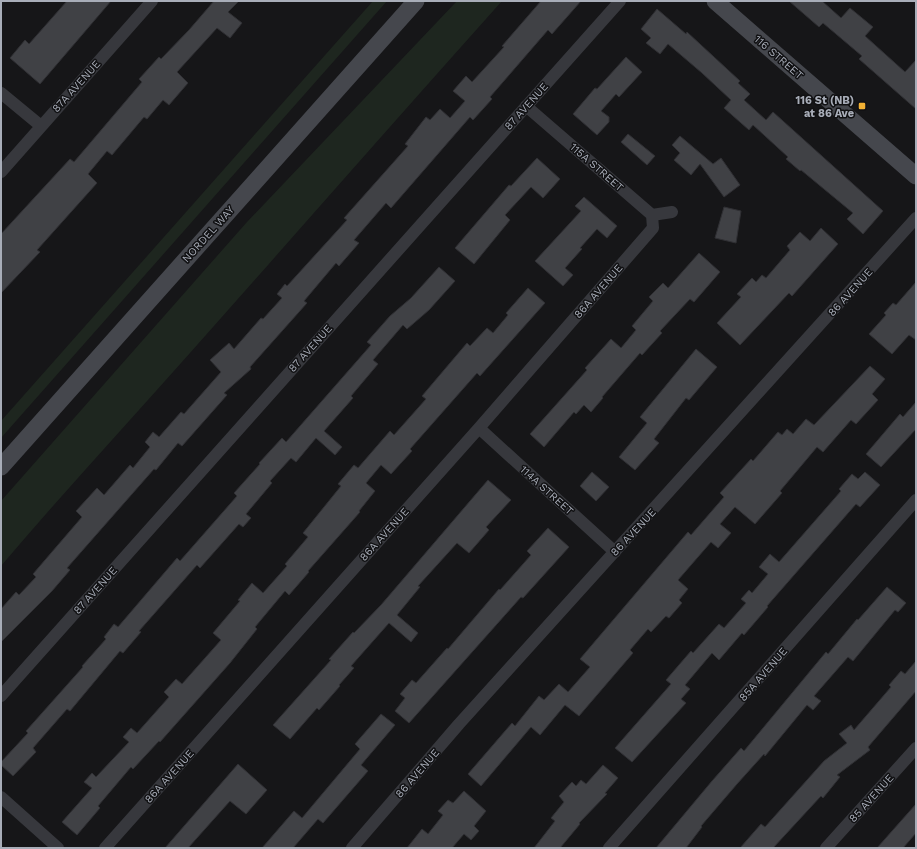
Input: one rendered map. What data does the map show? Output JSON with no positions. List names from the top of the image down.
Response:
{
  "streets": {
    "main road": ["116 STREET", "NORDEL WAY"],
    "street": [
      "87A AVENUE",
      "87 AVENUE",
      "115A STREET",
      "86A AVENUE",
      "86 AVENUE",
      "114A STREET",
      "85A AVENUE",
      "85 AVENUE"
    ]
  },
  "crossings": [
    ["87 AVENUE", "115A STREET"],
    ["115A STREET", "86A AVENUE"],
    ["86A AVENUE", "114A STREET"],
    ["86 AVENUE", "114A STREET"]
  ],
  "places": {
    "transit": ["116 St (NB) at 86 Ave"]
  }
}
